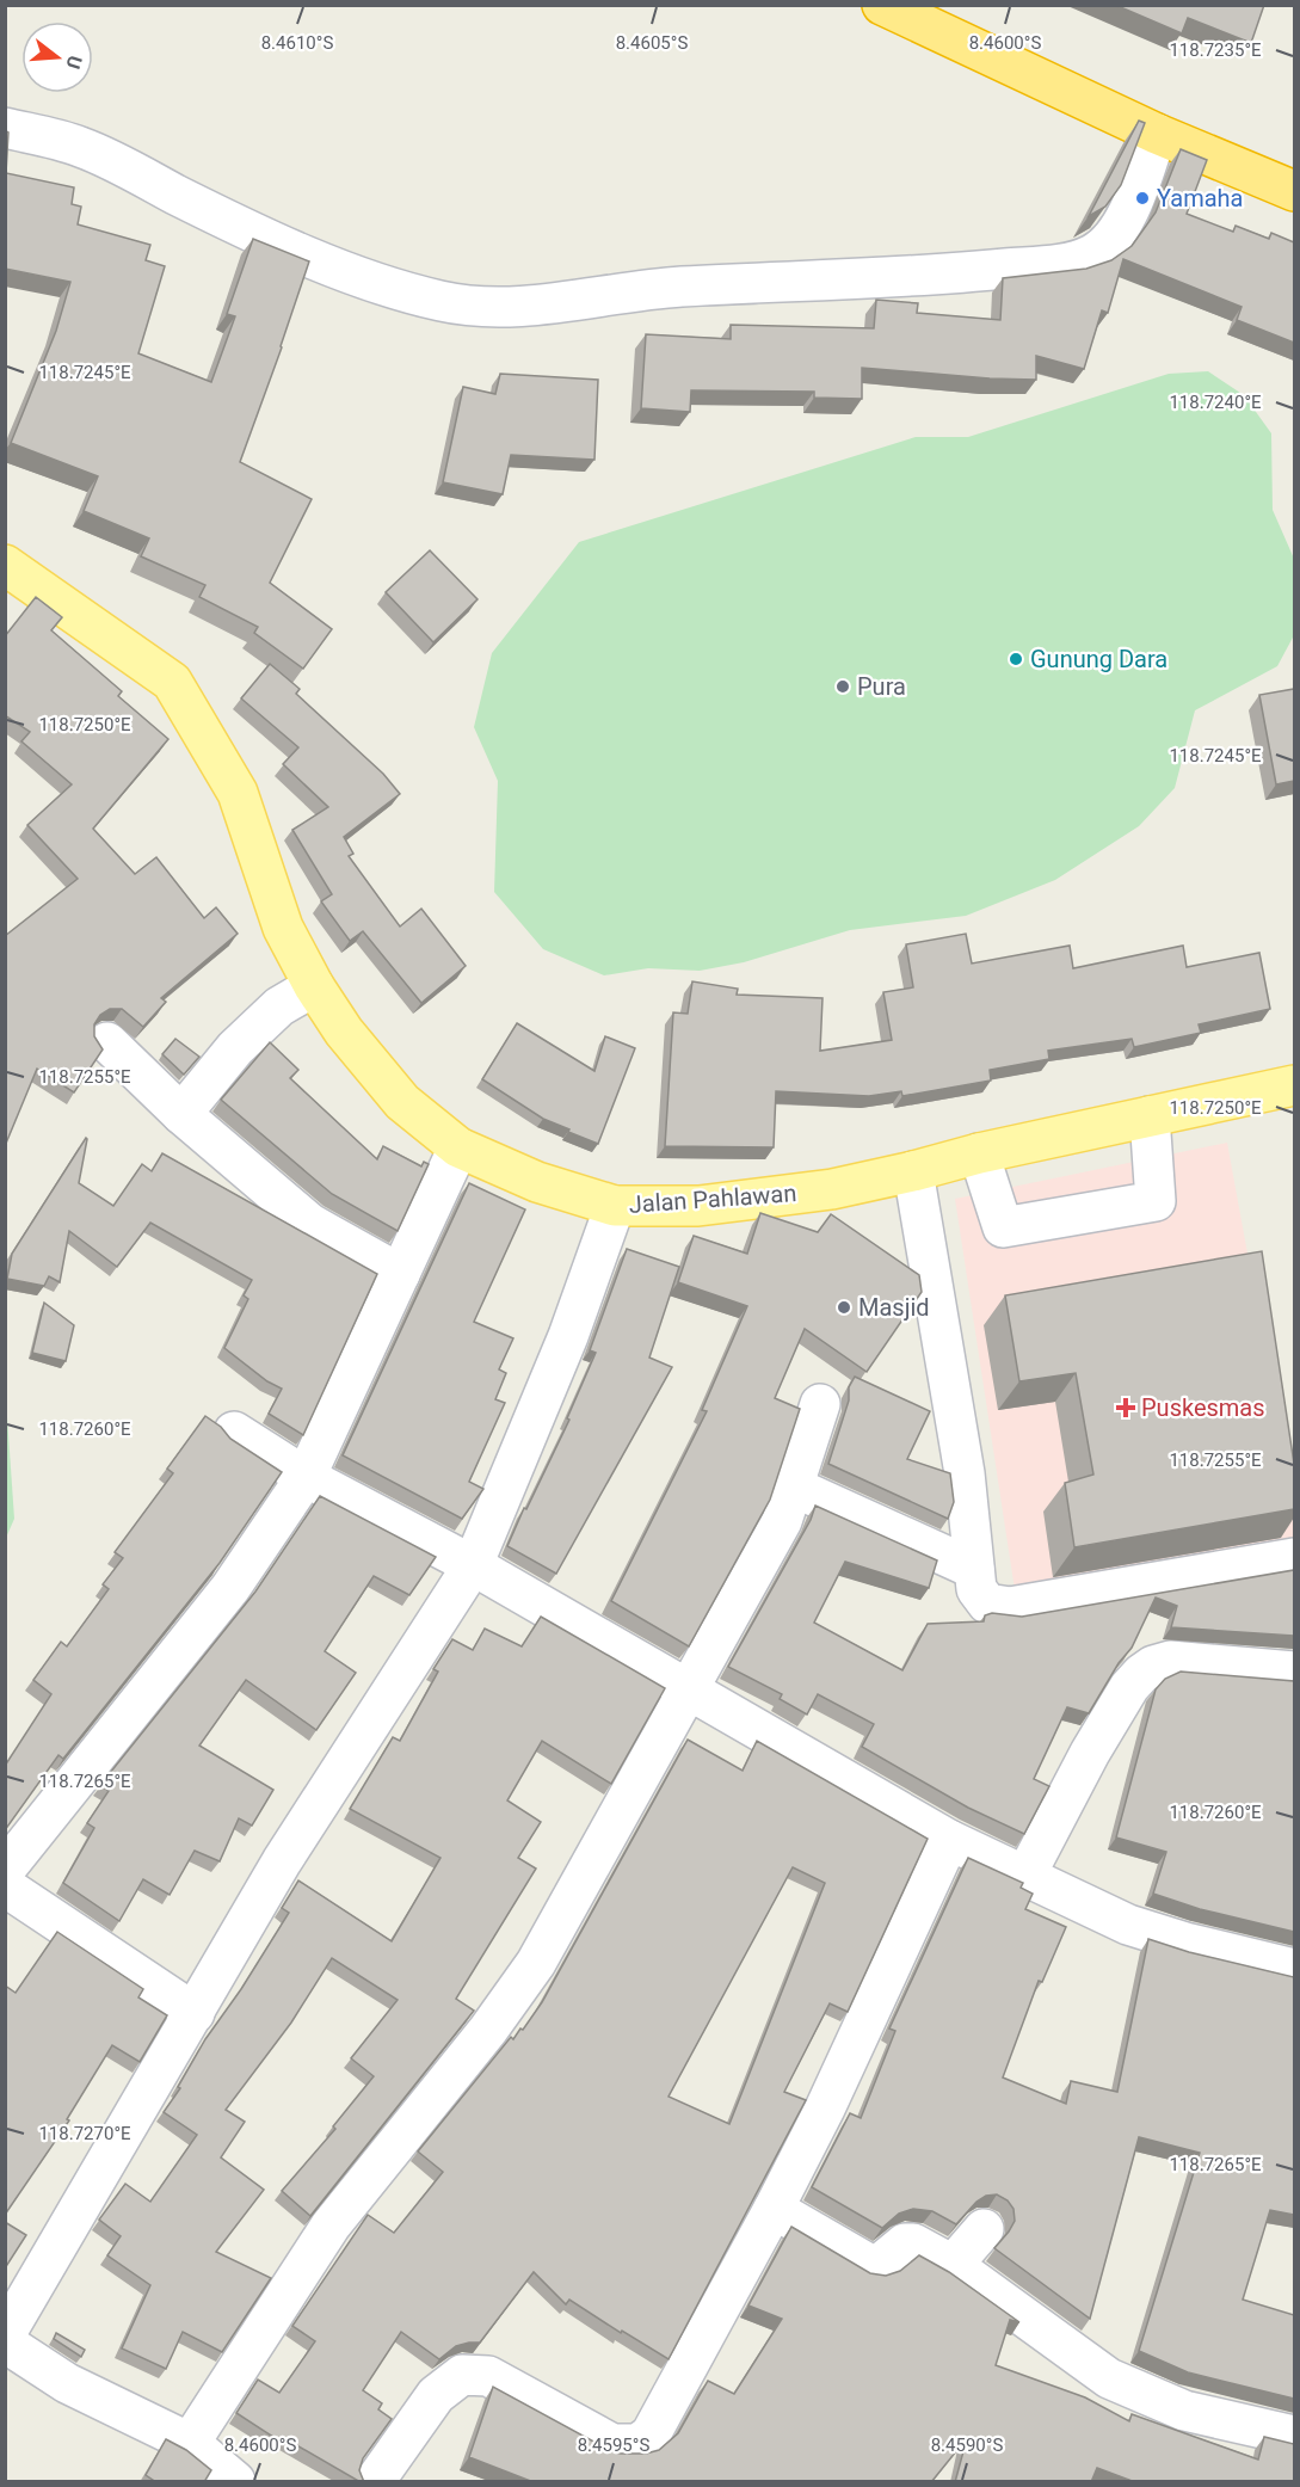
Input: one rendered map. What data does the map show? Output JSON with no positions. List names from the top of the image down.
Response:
{
  "streets": {
    "main road": ["Jalan Pahlawan"]
  },
  "places": {
    "other": [
      "Yamaha",
      "Gunung Dara",
      "Pura",
      "Masjid"
    ],
    "health": ["Puskesmas"]
  },
  "north": "right",
  "coordinates": [
    "8.4610°S",
    "8.4605°S",
    "8.4600°S",
    "118.7235°E",
    "118.7245°E",
    "118.7240°E",
    "118.7250°E",
    "118.7255°E",
    "118.7260°E",
    "118.7265°E",
    "118.7270°E",
    "8.4595°S",
    "8.4590°S"
  ]
}
